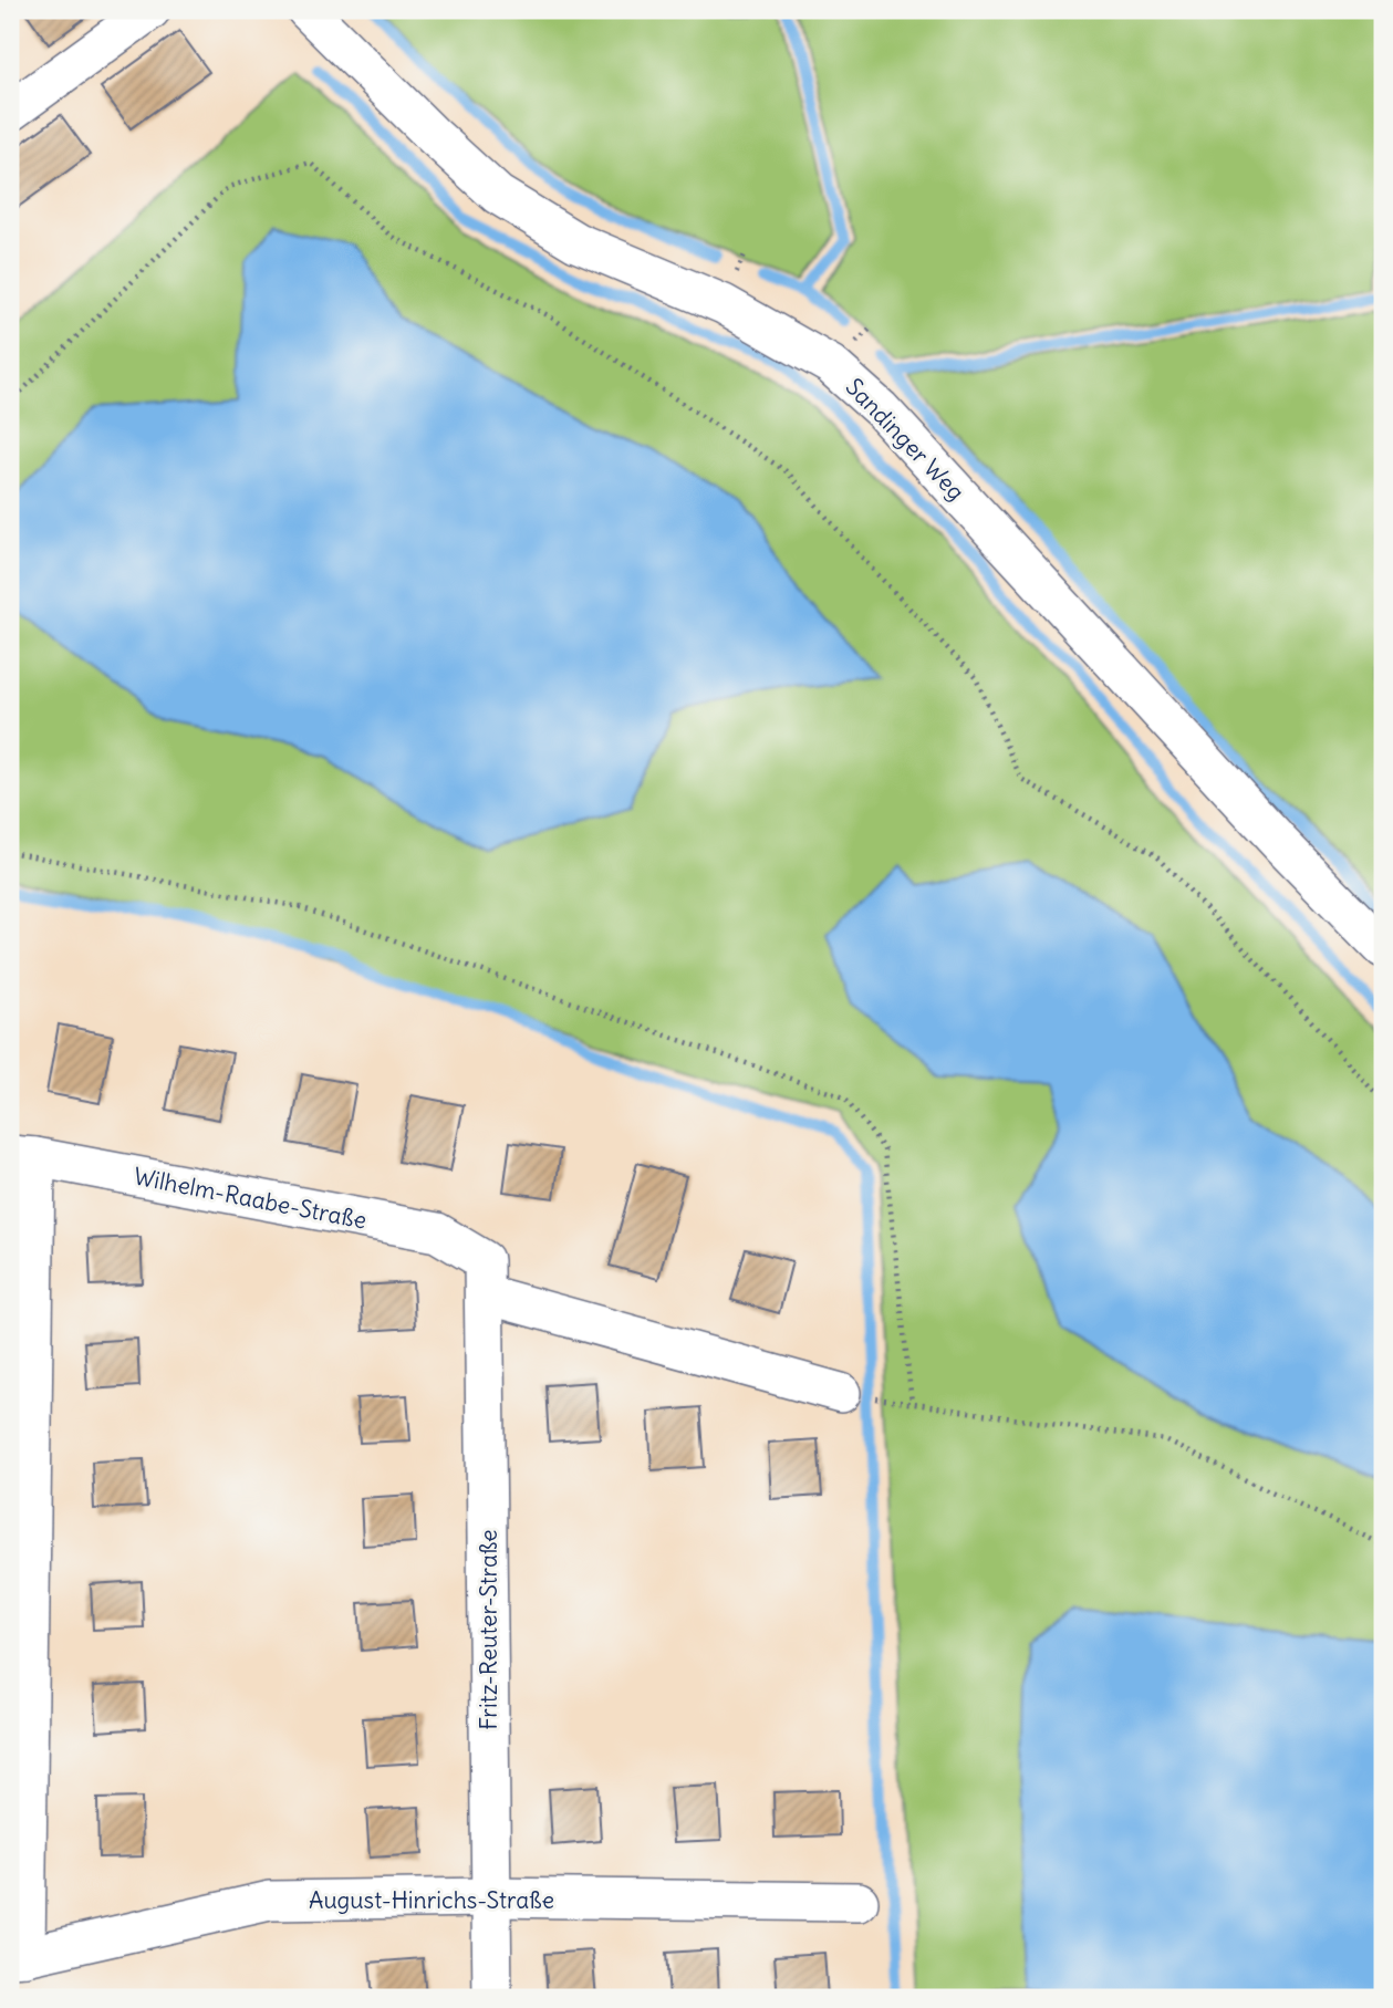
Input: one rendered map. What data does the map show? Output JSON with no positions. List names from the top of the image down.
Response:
{
  "streets": {
    "street": [
      "Sandinger Weg",
      "Wilhelm-Raabe-Straße",
      "Fritz-Reuter-Straße",
      "August-Hinrichs-Straße"
    ]
  },
  "crossings": [
    ["Wilhelm-Raabe-Straße", "Fritz-Reuter-Straße"],
    ["Fritz-Reuter-Straße", "August-Hinrichs-Straße"]
  ]
}
